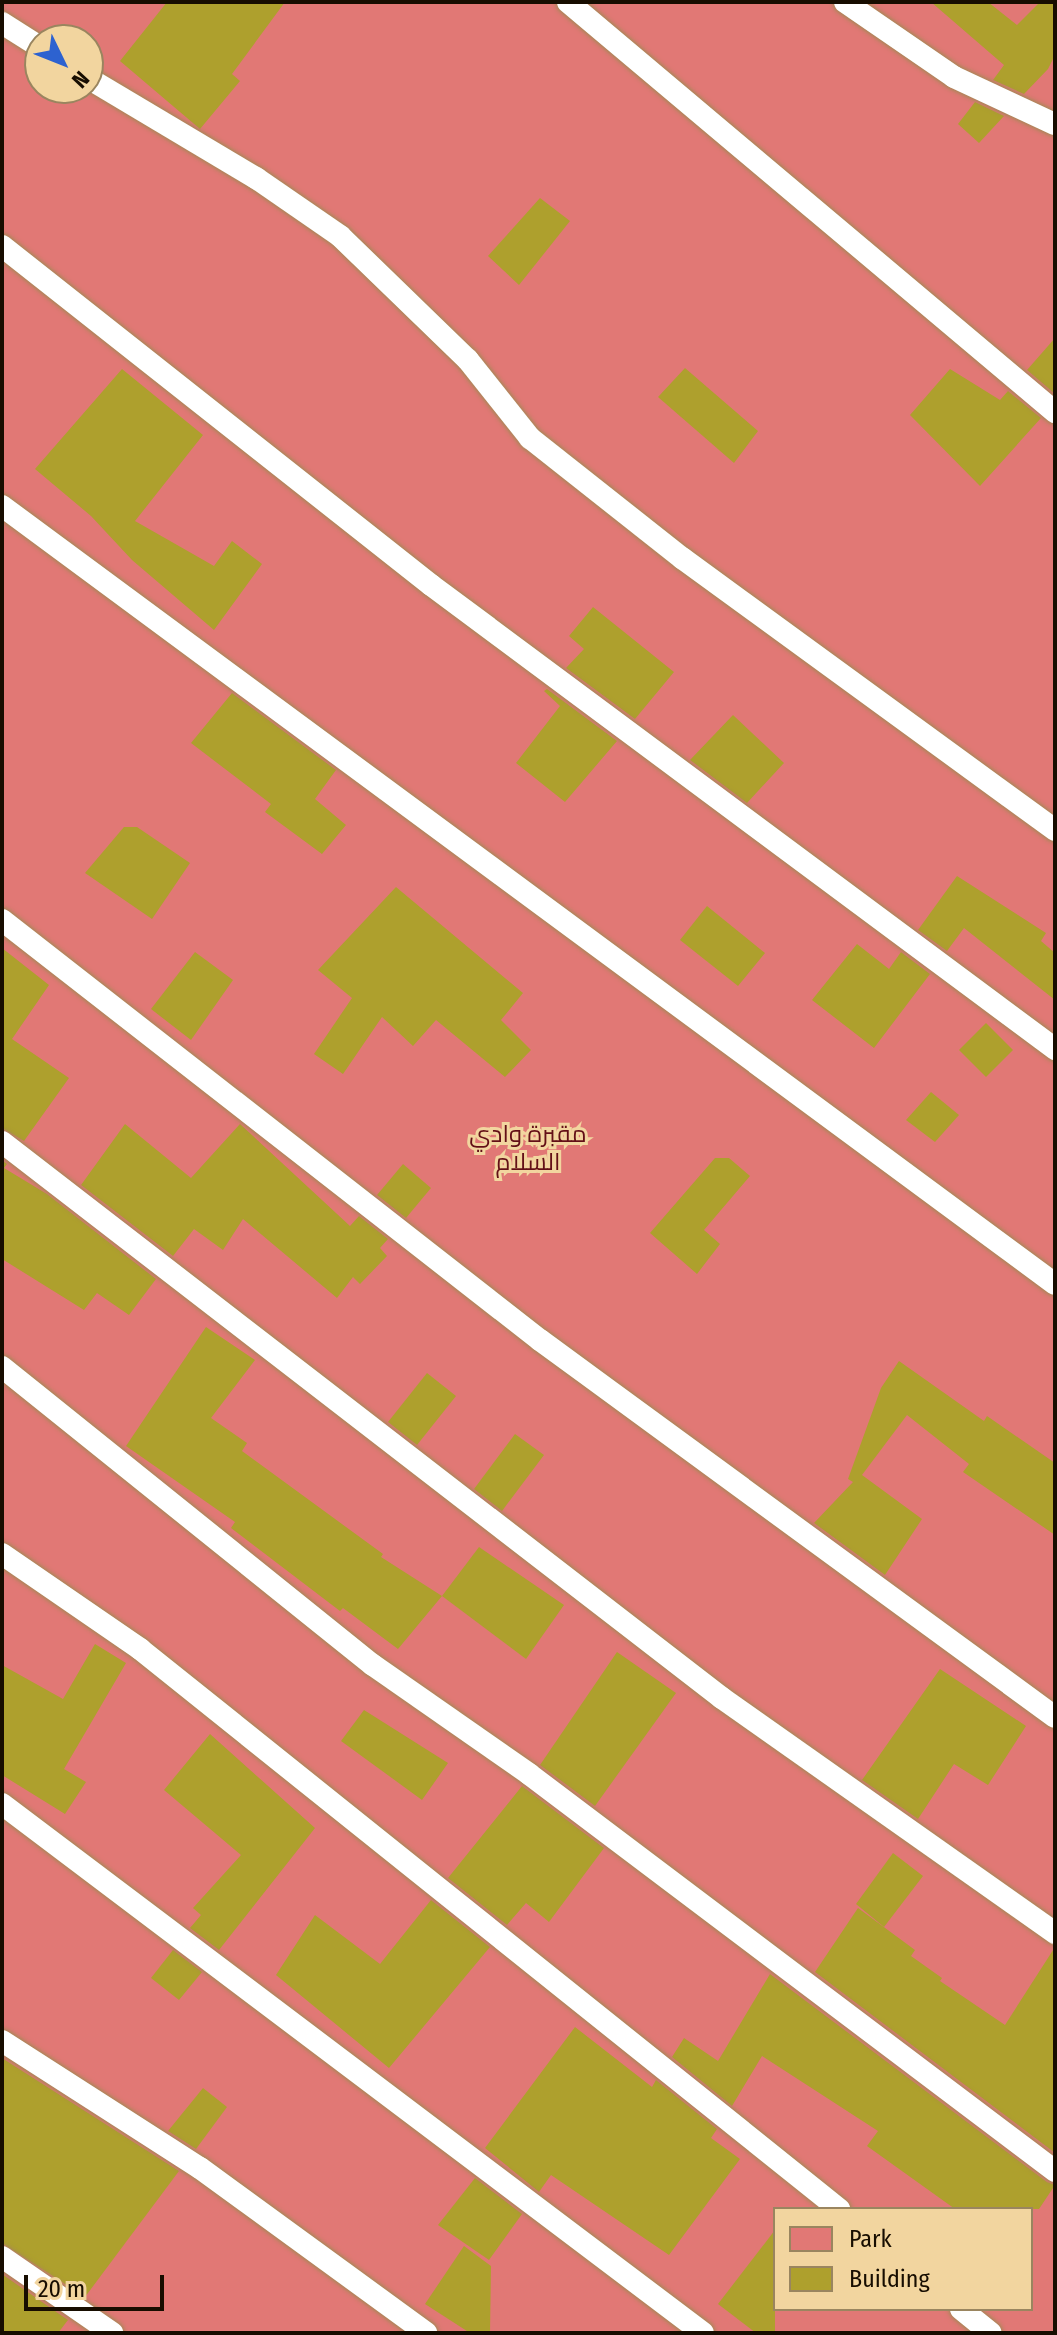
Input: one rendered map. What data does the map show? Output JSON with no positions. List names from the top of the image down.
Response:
{
  "parks": ["مقبرة وادي السلام"],
  "legend": ["Park", "Building"],
  "scale_bar": "20 m",
  "north": "bottom right"
}
